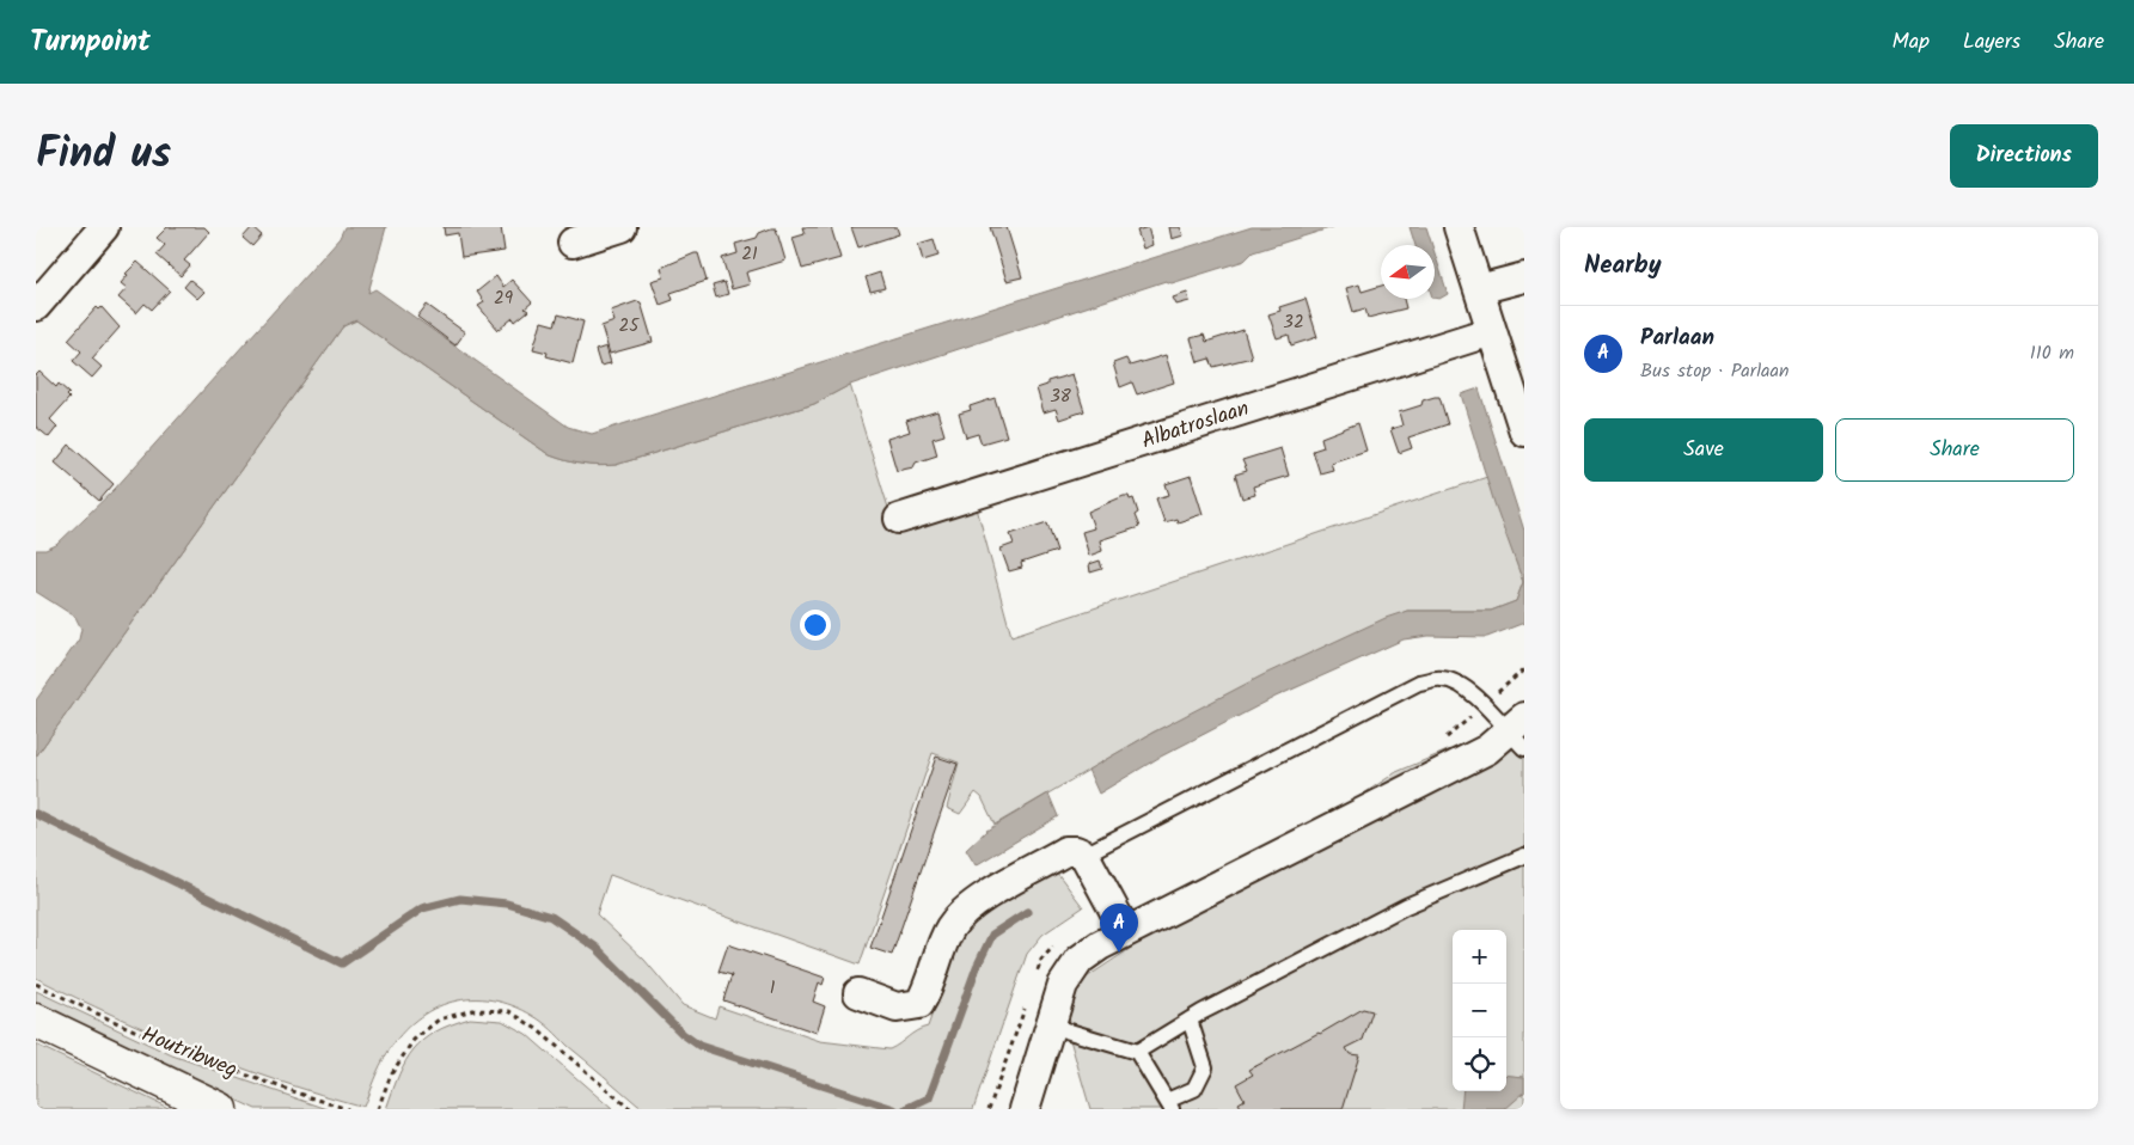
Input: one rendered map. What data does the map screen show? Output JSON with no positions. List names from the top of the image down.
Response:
{
  "streets": {
    "main road": ["Houtribweg"],
    "street": ["Albatroslaan"]
  },
  "house_numbers": [
    "21",
    "29",
    "32",
    "25",
    "38",
    "1"
  ],
  "north": "left",
  "page": {
    "header": "Turnpoint",
    "nav": ["Map", "Layers", "Share"],
    "title": "Find us",
    "buttons": [
      "Directions",
      ["Save", "Share"]
    ],
    "heading": "Nearby",
    "list": [
      {
        "mark": "A",
        "name": "Parlaan",
        "note": "Bus stop · Parlaan",
        "value": "110 m"
      }
    ],
    "pins": "A",
    "map_buttons": ["+", "−"]
  }
}
